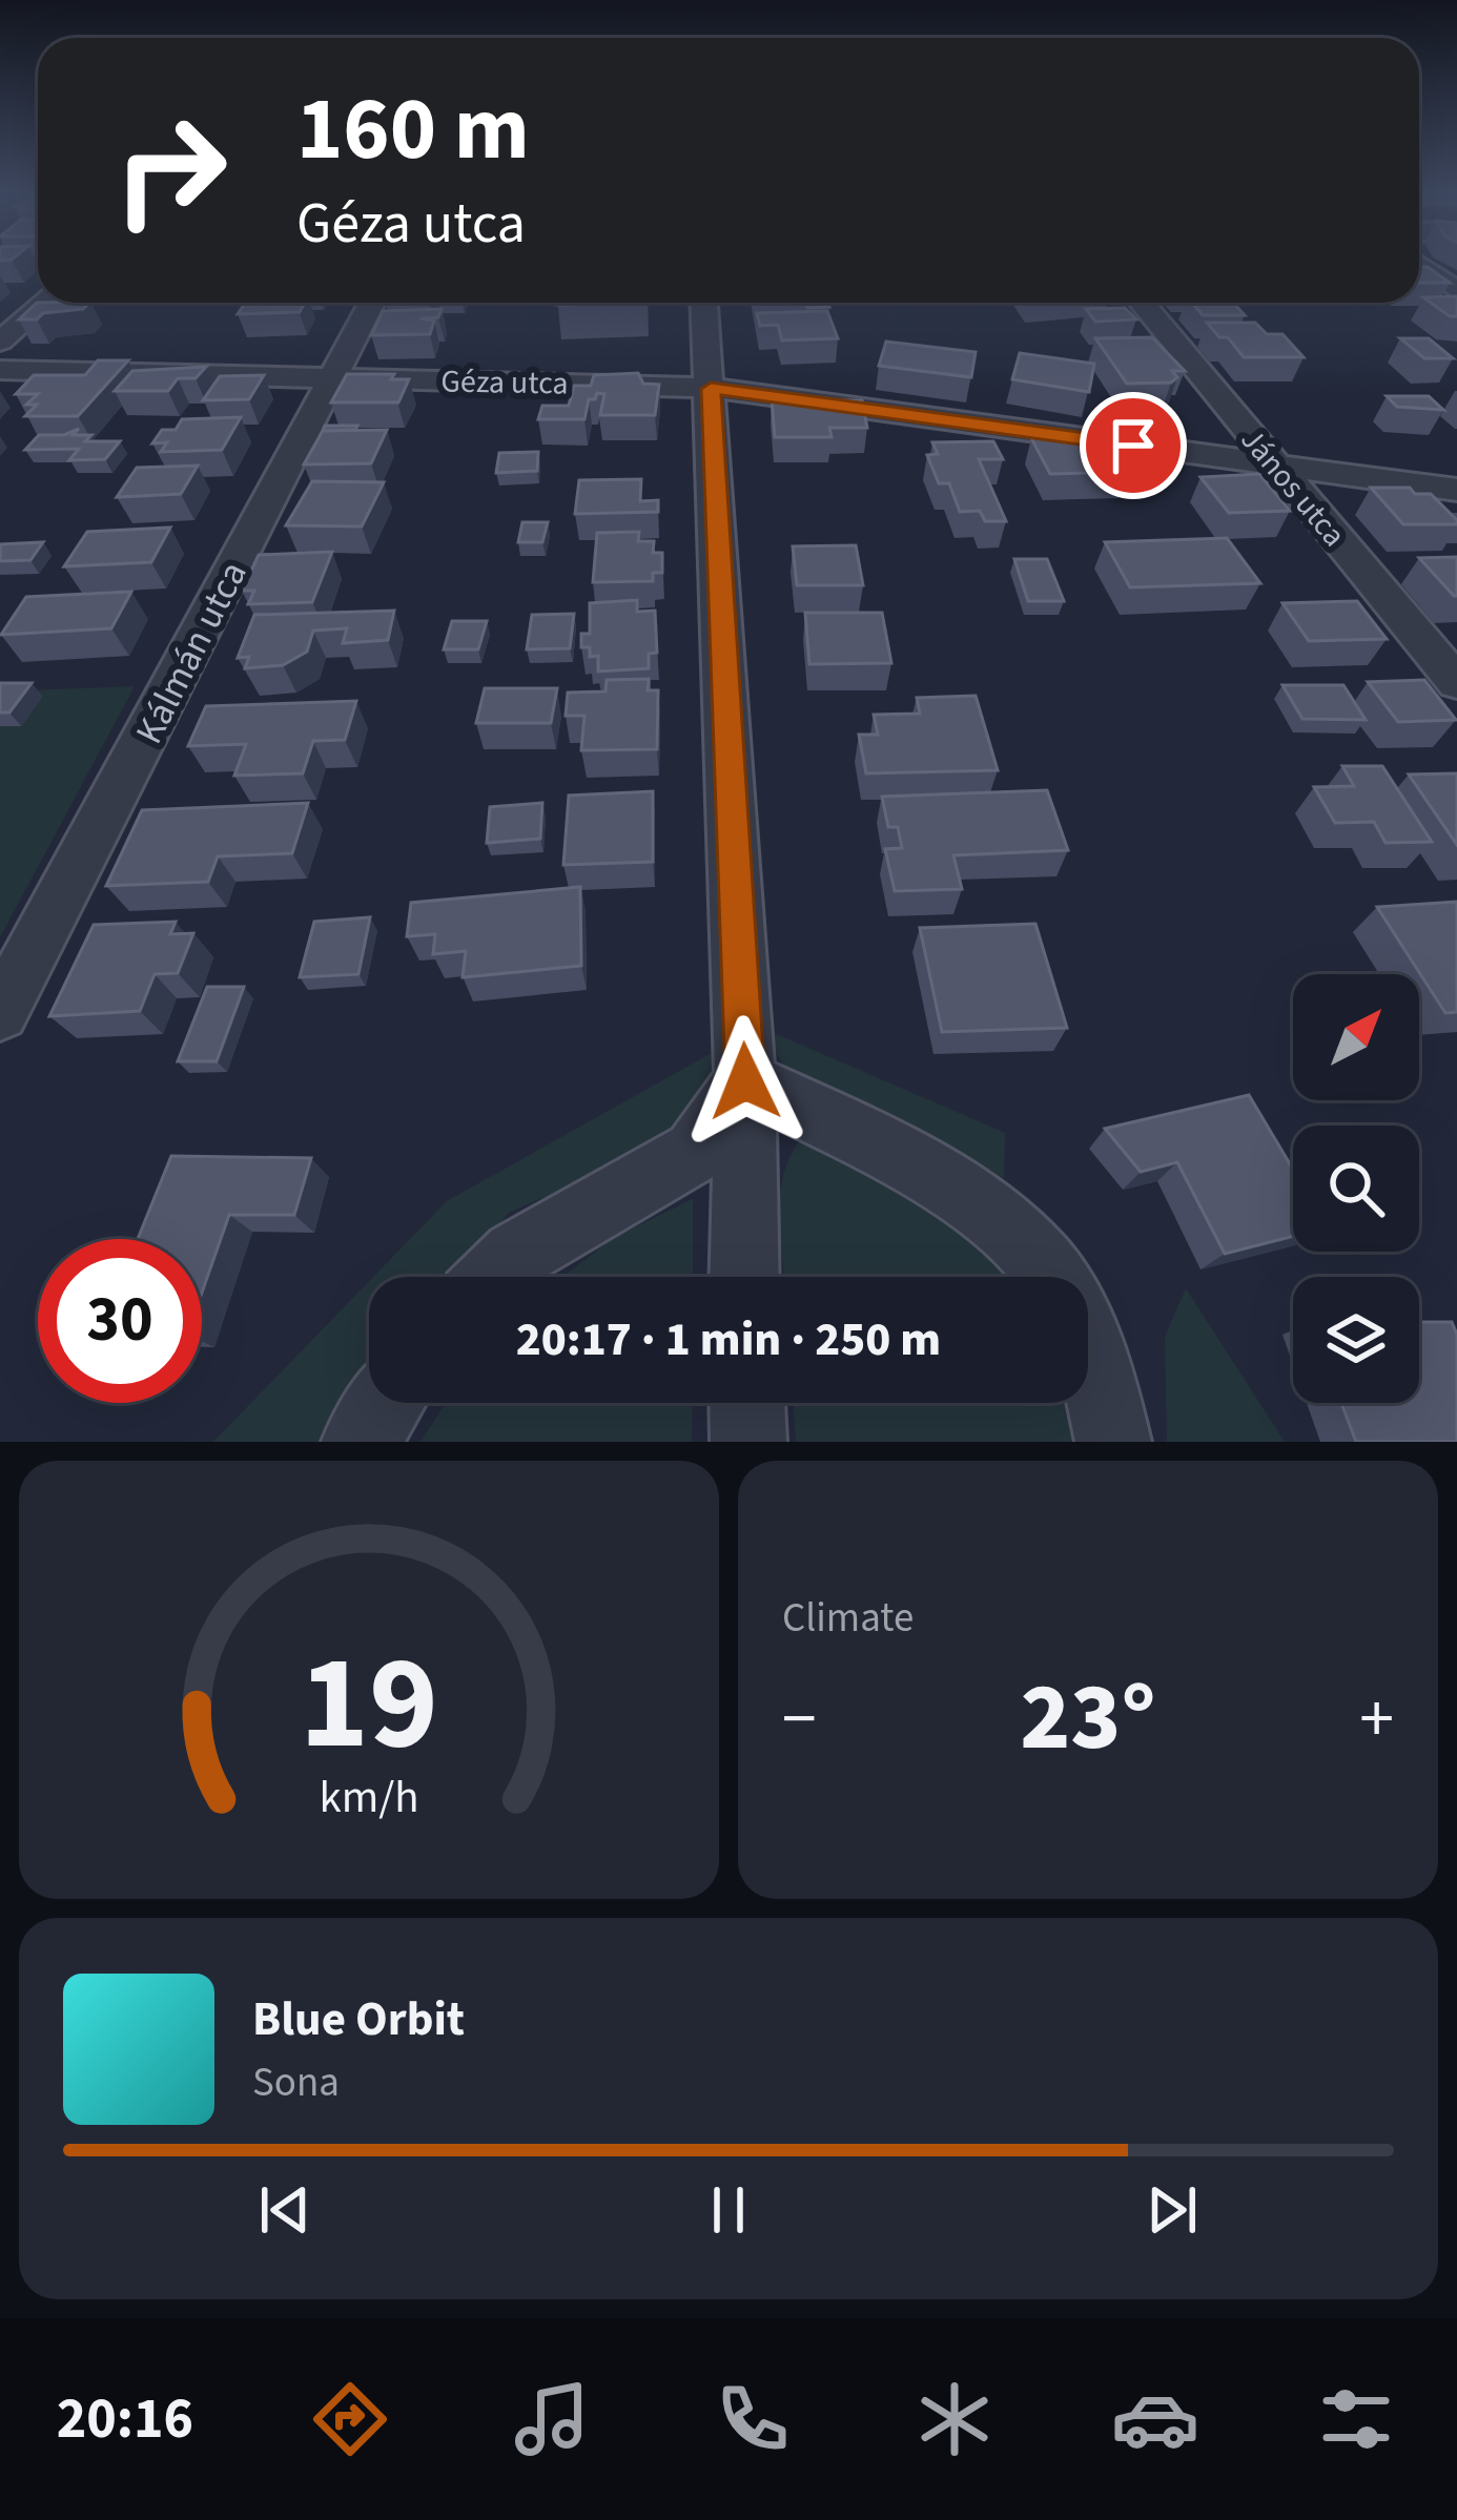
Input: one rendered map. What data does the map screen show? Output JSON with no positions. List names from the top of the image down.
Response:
{
  "streets": {
    "street": ["Géza utca", "János utca", "Kálmán utca"]
  },
  "crossings": [
    ["Géza utca", "János utca"],
    ["Géza utca", "Kálmán utca"]
  ],
  "north": "top right",
  "page": {
    "turn": ["160 m", "Géza utca"],
    "limit": "30",
    "trip": "20:17 · 1 min · 250 m",
    "tile": "Climate",
    "heat": ["−", "23°", "+"],
    "song": ["Blue Orbit", "Sona"],
    "tabs": "20:16",
    "gauge": ["19", "km/h"]
  }
}
